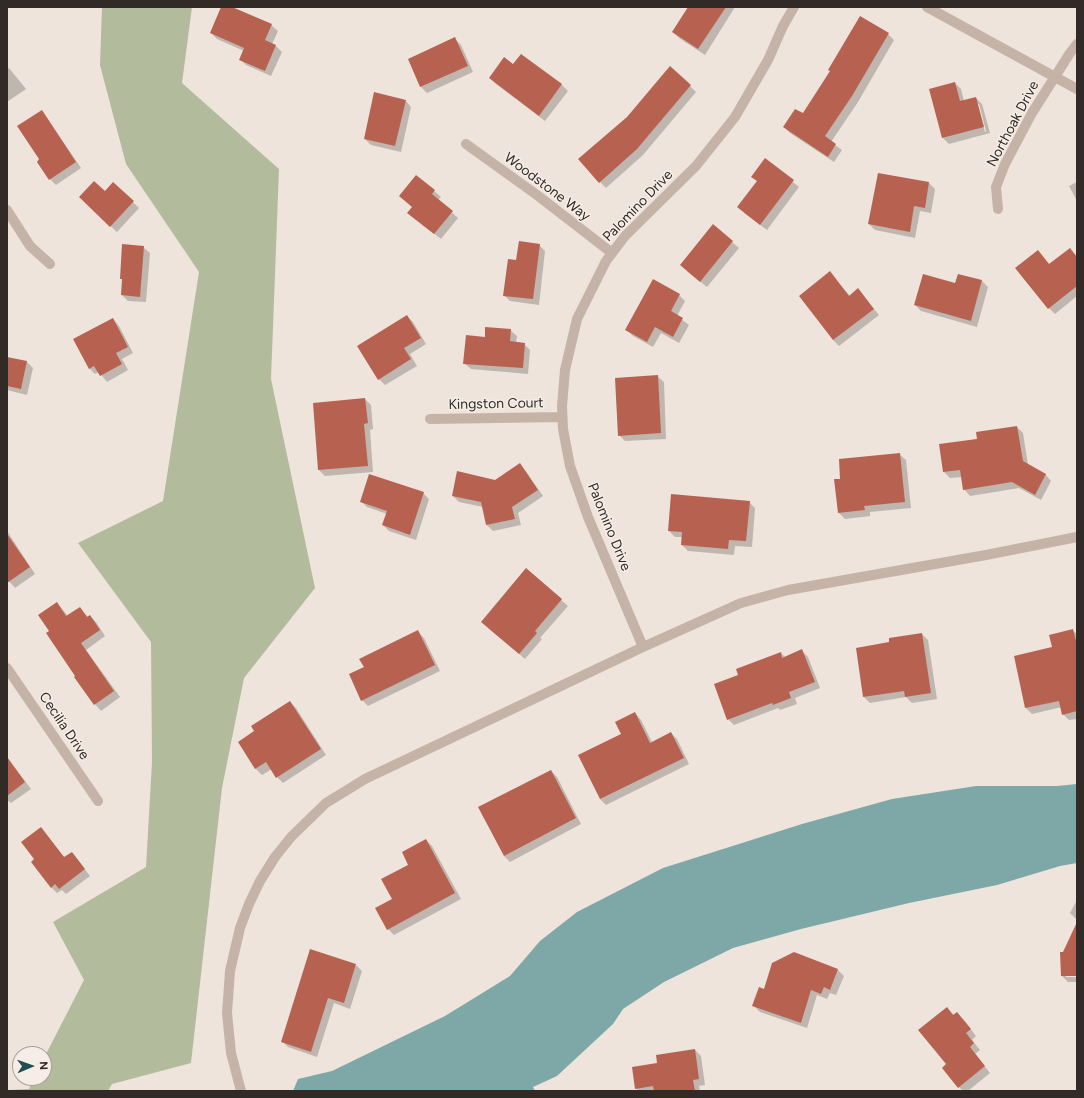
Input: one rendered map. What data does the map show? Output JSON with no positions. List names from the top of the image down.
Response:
{
  "streets": {
    "street": [
      "Northoak Drive",
      "Woodstone Way",
      "Palomino Drive",
      "Kingston Court",
      "Cecilia Drive"
    ]
  },
  "crossings": [
    ["Woodstone Way", "Palomino Drive"],
    ["Palomino Drive", "Kingston Court"]
  ],
  "north": "right"
}
